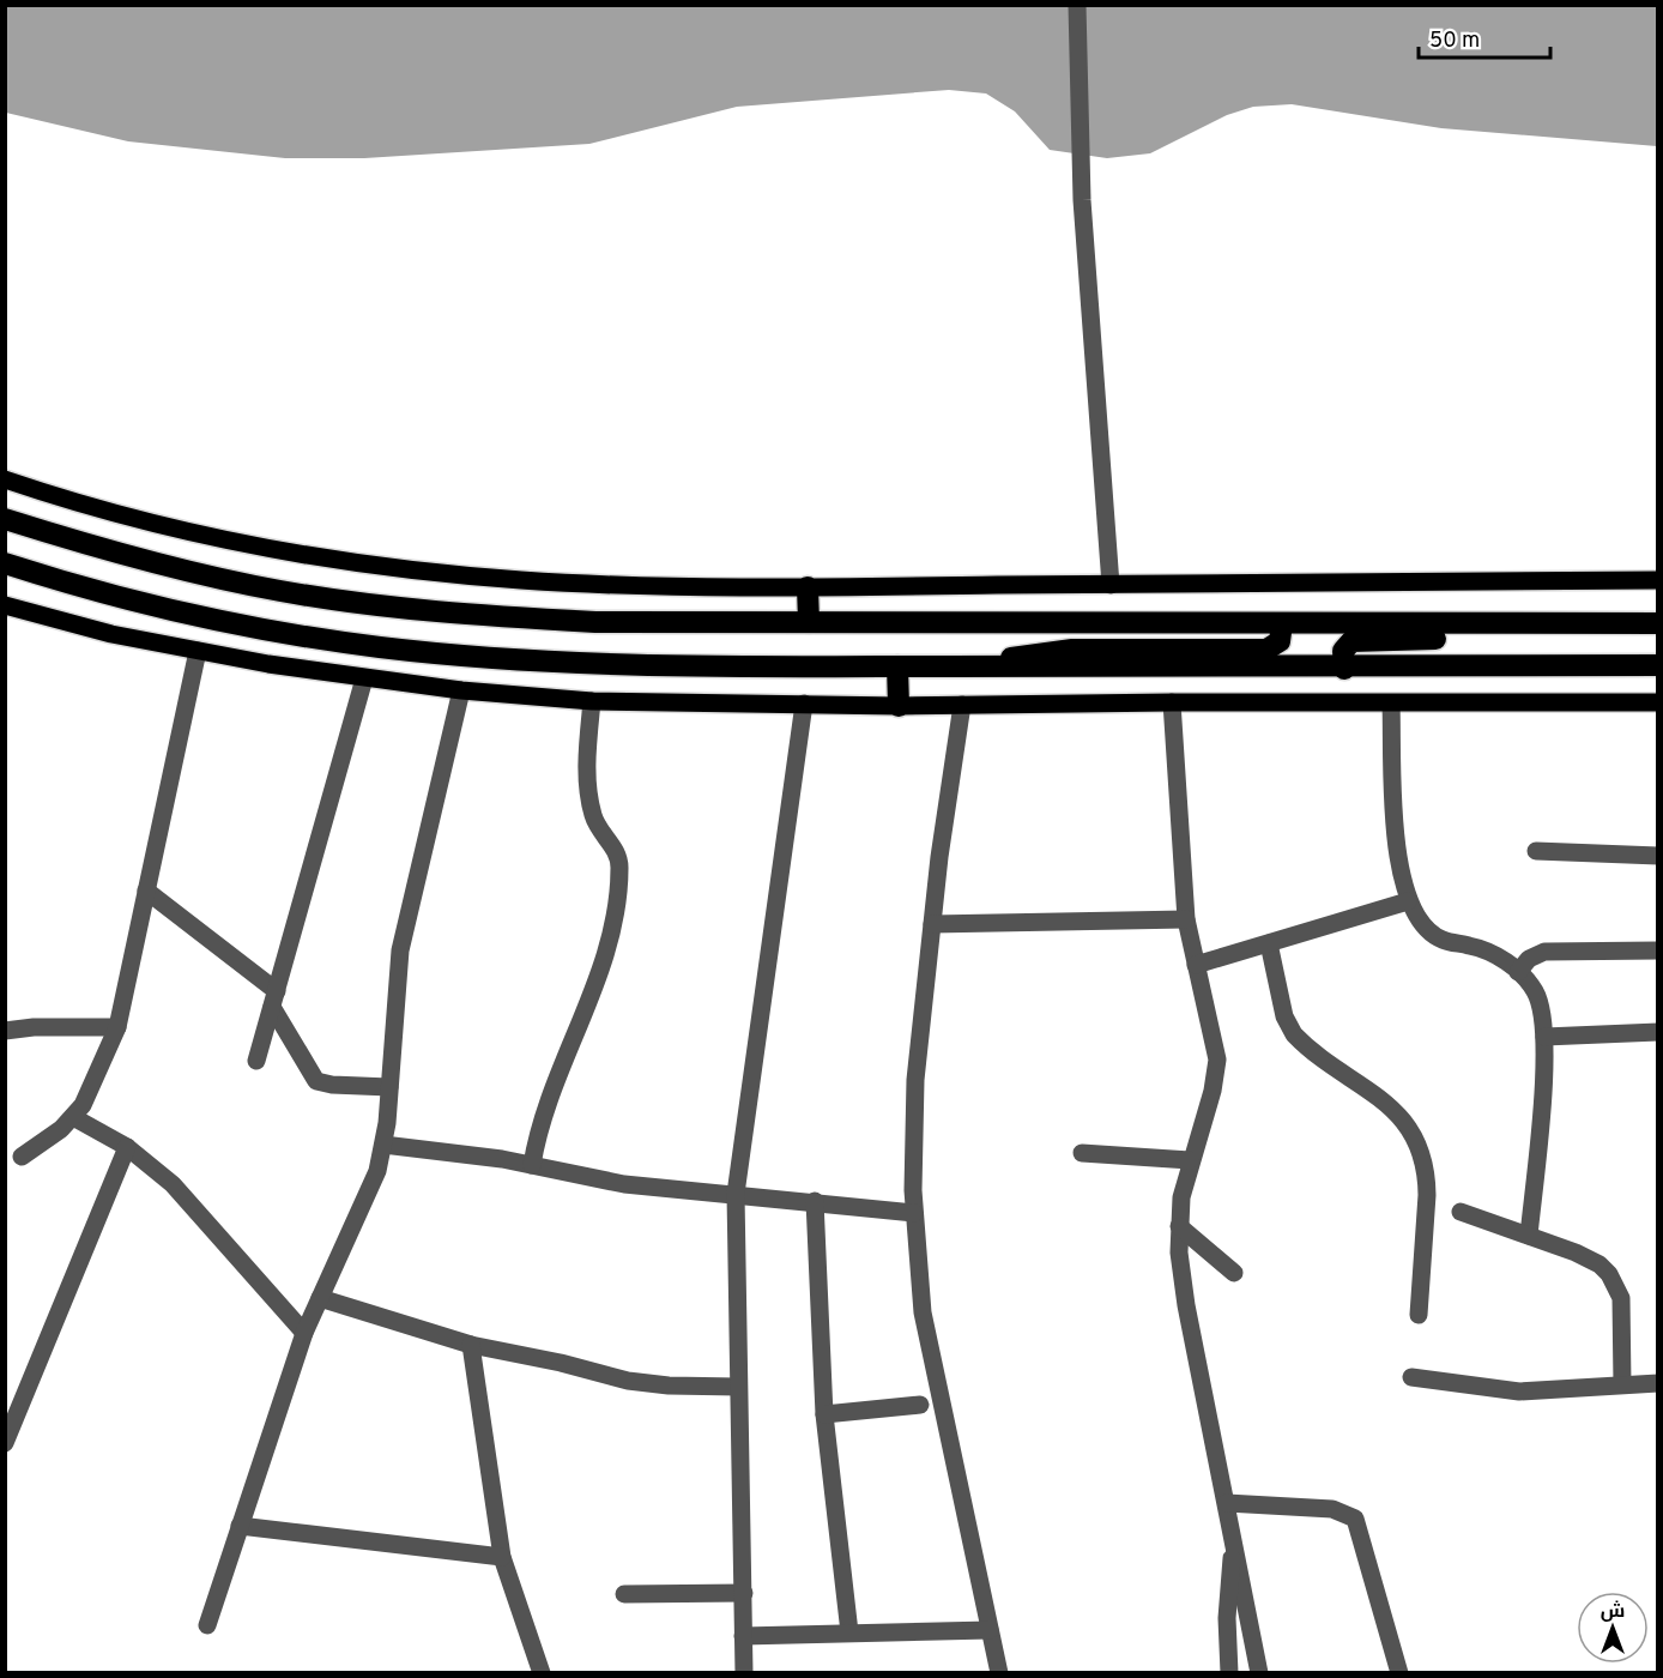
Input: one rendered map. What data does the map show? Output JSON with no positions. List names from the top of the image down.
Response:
{
  "scale_bar": "50 m",
  "north": "top"
}
